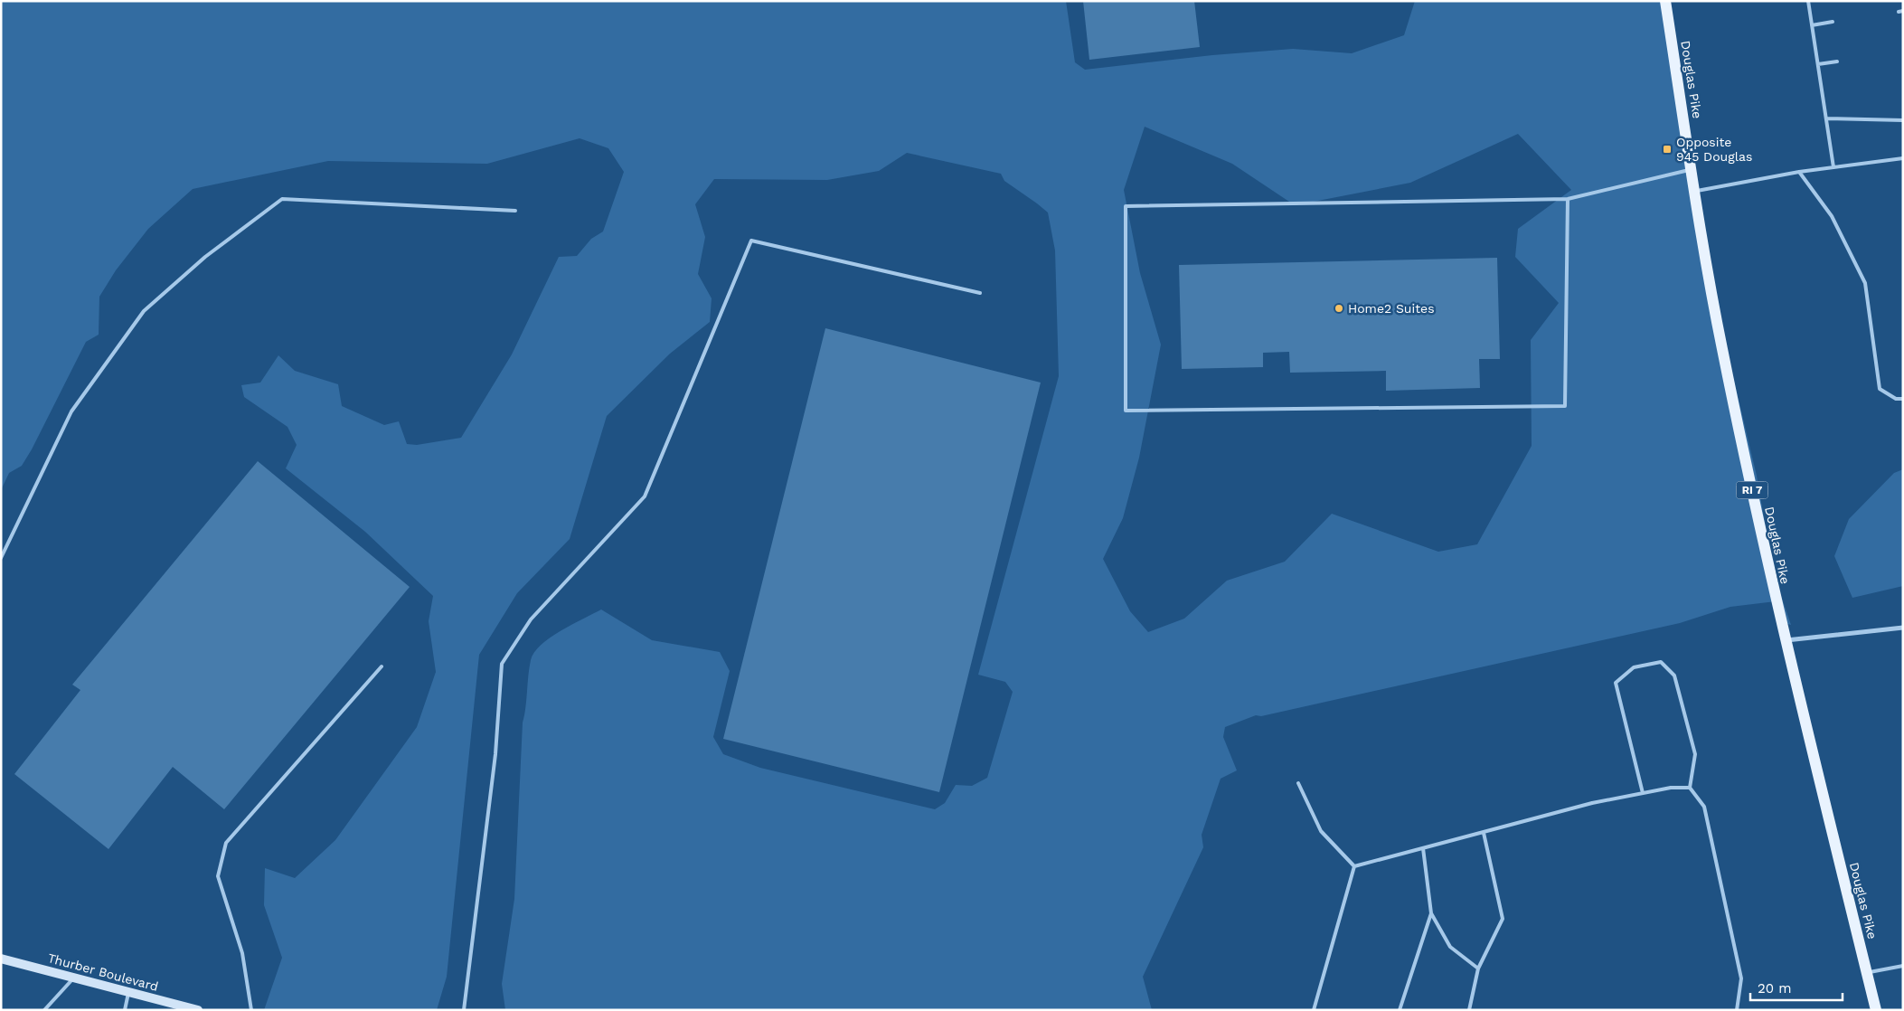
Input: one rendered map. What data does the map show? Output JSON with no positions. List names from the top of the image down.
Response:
{
  "streets": {
    "main road": ["Douglas Pike", "RI 7"],
    "street": ["Thurber Boulevard"]
  },
  "places": {
    "transit": ["Opposite 945 Douglas"],
    "other": ["Home2 Suites"]
  },
  "scale_bar": "20 m"
}
